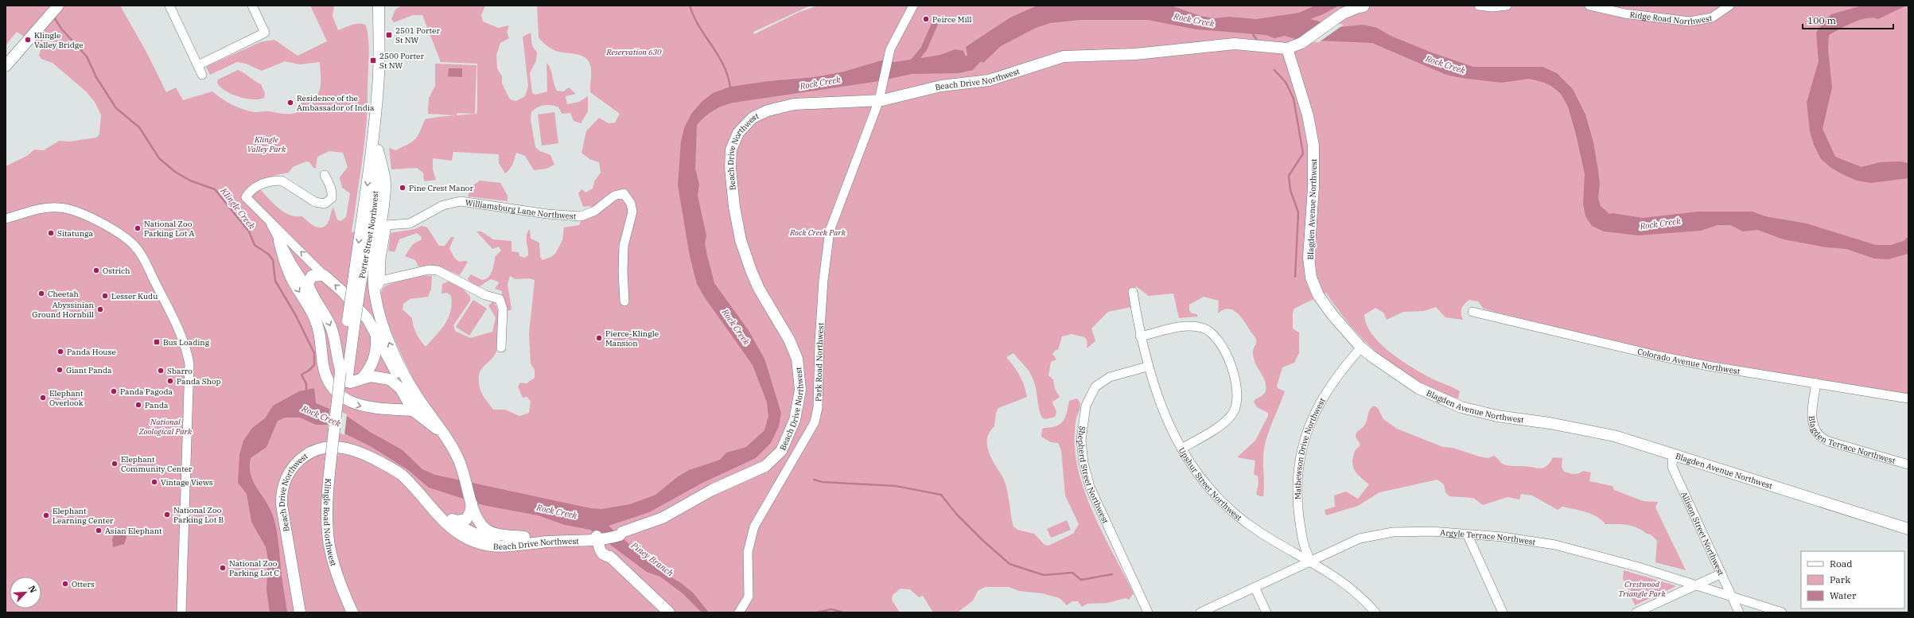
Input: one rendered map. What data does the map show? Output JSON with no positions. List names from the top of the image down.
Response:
{
  "streets": {
    "main road": [
      "Beach Drive Northwest",
      "Blagden Avenue Northwest",
      "Porter Street Northwest",
      "Klingle Road Northwest"
    ],
    "street": [
      "Ridge Road Northwest",
      "Williamsburg Lane Northwest",
      "Colorado Avenue Northwest",
      "Park Road Northwest",
      "Blagden Terrace Northwest",
      "Mathewson Drive Northwest",
      "Shepherd Street Northwest",
      "Upshur Street Northwest",
      "Allison Street Northwest",
      "Argyle Terrace Northwest"
    ]
  },
  "crossings": [
    ["Beach Drive Northwest", "Blagden Avenue Northwest"],
    ["Beach Drive Northwest", "Park Road Northwest"],
    ["Williamsburg Lane Northwest", "Porter Street Northwest"],
    ["Blagden Avenue Northwest", "Mathewson Drive Northwest"],
    ["Blagden Avenue Northwest", "Allison Street Northwest"],
    ["Porter Street Northwest", "Klingle Road Northwest"],
    ["Colorado Avenue Northwest", "Blagden Terrace Northwest"],
    ["Mathewson Drive Northwest", "Upshur Street Northwest"],
    ["Mathewson Drive Northwest", "Argyle Terrace Northwest"],
    ["Shepherd Street Northwest", "Upshur Street Northwest"],
    ["Upshur Street Northwest", "Argyle Terrace Northwest"],
    ["Allison Street Northwest", "Argyle Terrace Northwest"]
  ],
  "water": ["Rock Creek", "Klingle Creek", "Piney Branch"],
  "parks": [
    "Reservation 630",
    "Klingle Valley Park",
    "Rock Creek Park",
    "National Zoological Park",
    "Crestwood Triangle Park"
  ],
  "places": {
    "other": [
      "Peirce Mill",
      "Klingle Valley Bridge",
      "Residence of the Ambassador of India",
      "Pine Crest Manor",
      "National Zoo Parking Lot A",
      "Sitatunga",
      "Ostrich",
      "Cheetah",
      "Lesser Kudu",
      "Abyssinian Ground Hornbill",
      "Pierce-Klingle Mansion",
      "Panda House",
      "Giant Panda",
      "Sbarro",
      "Panda Shop",
      "Panda Pagoda",
      "Elephant Overlook",
      "Panda",
      "Elephant Community Center",
      "Vintage Views",
      "National Zoo Parking Lot B",
      "Elephant Learning Center",
      "Asian Elephant",
      "National Zoo Parking Lot C",
      "Otters"
    ],
    "transit": ["2501 Porter St NW", "2500 Porter St NW", "Bus Loading"]
  },
  "legend": ["Road", "Park", "Water"],
  "scale_bar": "100 m",
  "north": "top right"
}
